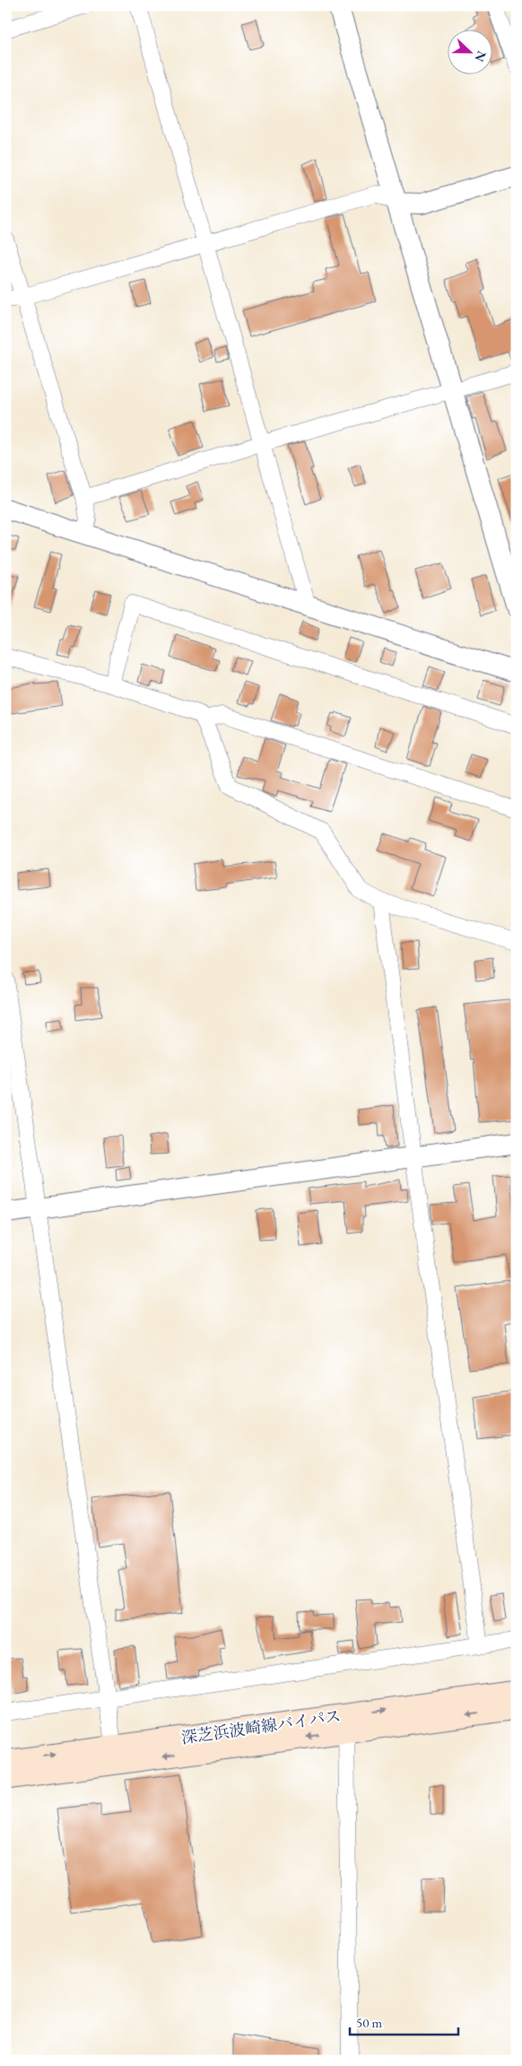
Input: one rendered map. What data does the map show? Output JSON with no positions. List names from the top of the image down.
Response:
{
  "streets": {
    "main road": ["深芝浜波崎線バイパス"]
  },
  "scale_bar": "50 m",
  "north": "right"
}
